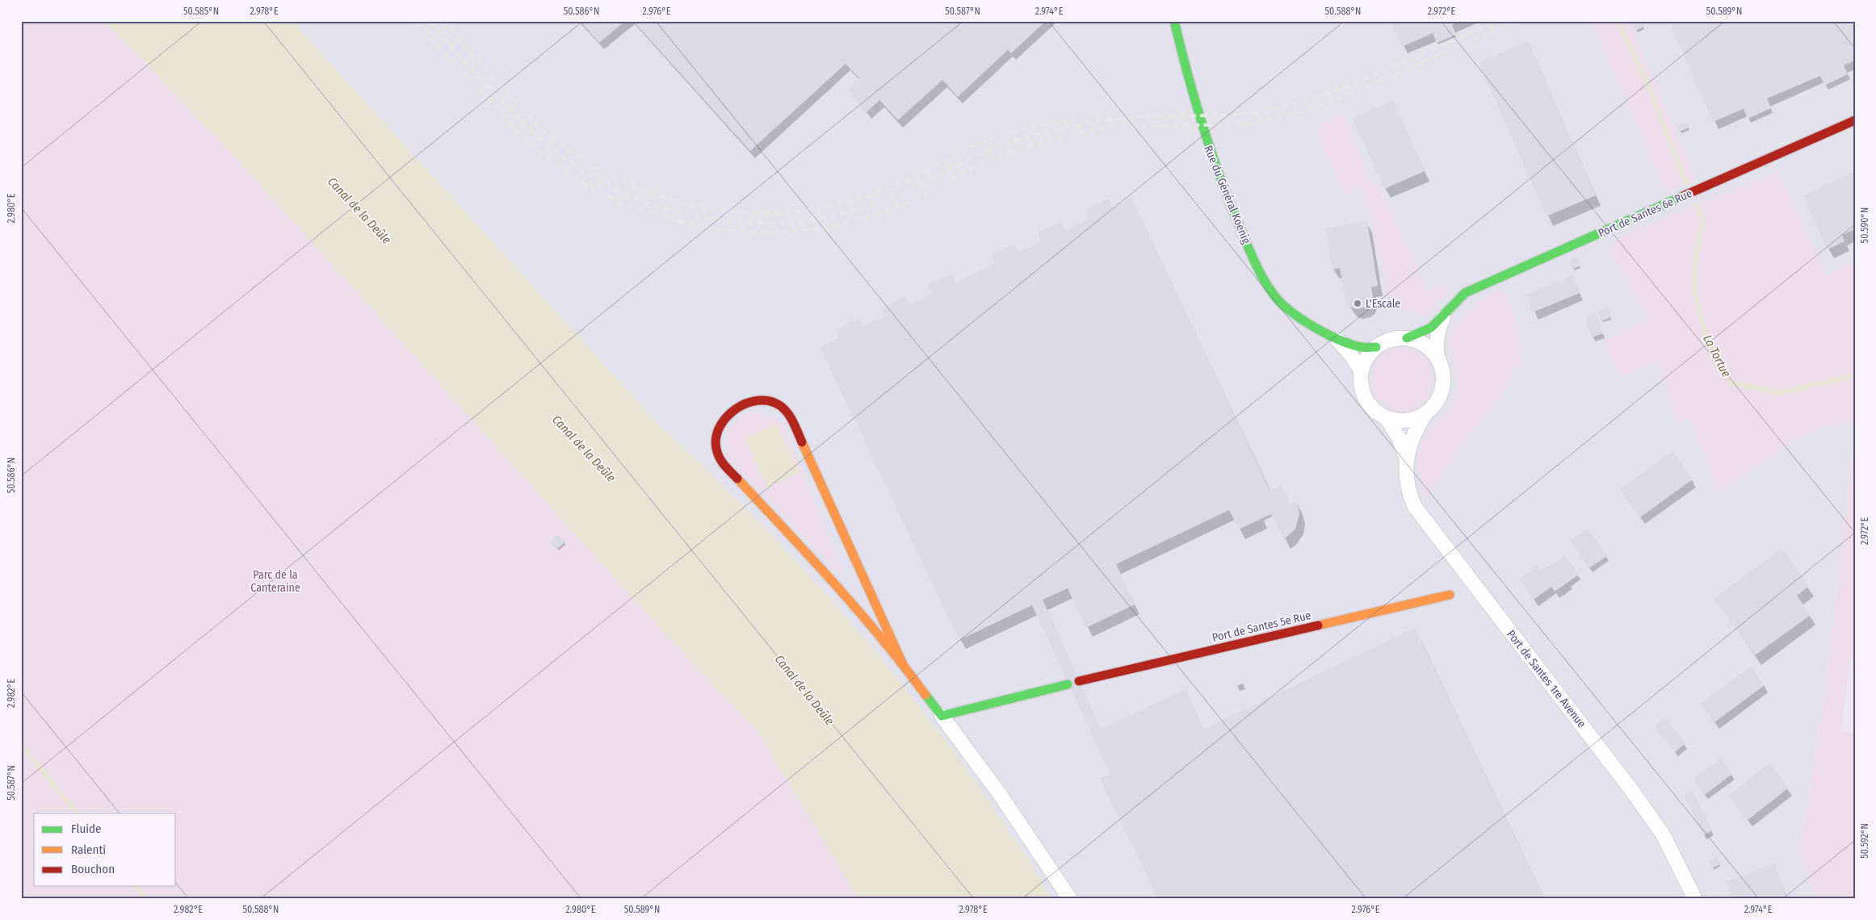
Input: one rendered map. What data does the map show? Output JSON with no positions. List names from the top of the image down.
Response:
{
  "streets": {
    "street": [
      "Rue du Général Koenig",
      "Port de Santes 6e Rue",
      "Port de Santes 5e Rue",
      "Port de Santes 1re Avenue"
    ]
  },
  "crossings": [
    ["Rue du Général Koenig", "Port de Santes 6e Rue"],
    ["Rue du Général Koenig", "Port de Santes 1re Avenue"],
    ["Port de Santes 6e Rue", "Port de Santes 1re Avenue"]
  ],
  "water": ["Canal de la Deûle", "La Tortue"],
  "parks": ["Parc de la Canteraine"],
  "places": ["L'Escale"],
  "legend": ["Fluide", "Ralenti", "Bouchon"],
  "coordinates": [
    "50.585°N",
    "2.978°E",
    "50.586°N",
    "2.976°E",
    "50.587°N",
    "2.974°E",
    "50.588°N",
    "2.972°E",
    "50.589°N",
    "2.980°E",
    "50.590°N",
    "2.982°E",
    "50.592°N"
  ]
}
